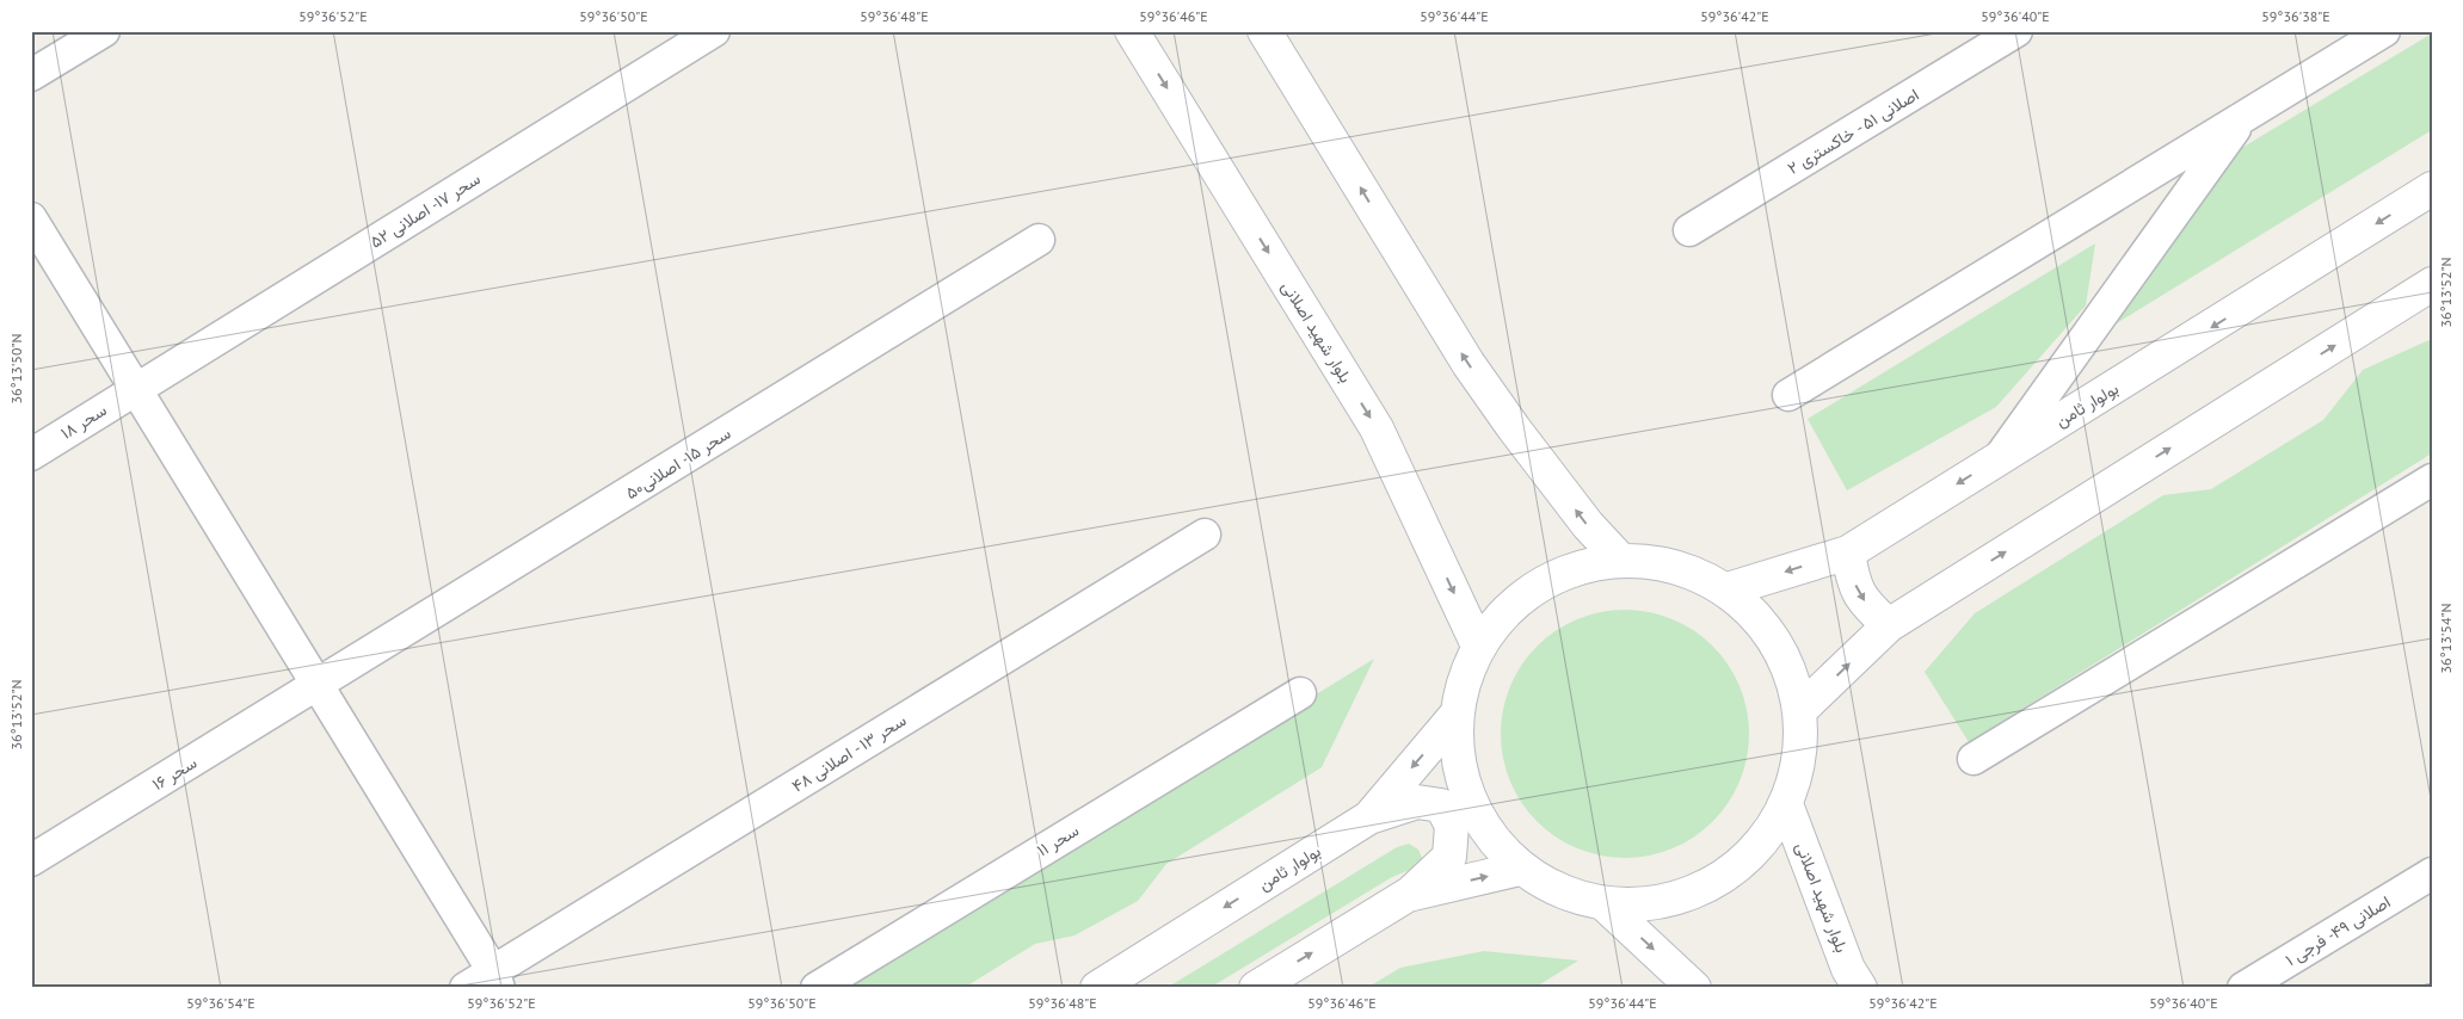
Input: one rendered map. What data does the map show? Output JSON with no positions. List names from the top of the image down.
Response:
{
  "streets": {
    "main road": ["بلوار شهید اصلانی", "بولوار ثامن"],
    "street": [
      "اصلانی ۵۱ - خاکستری ۲",
      "سحر ۱۷- اصلانی ۵۲",
      "سحر ۱۸",
      "سحر ۱۵- اصلانی۵۰",
      "سحر ۱۳ - اصلانی ۴۸",
      "سحر ۱۶",
      "سحر ۱۱",
      "اصلانی ۴۹- فرجی ۱"
    ]
  },
  "crossings": [
    ["سحر ۱۷- اصلانی ۵۲", "سحر ۱۸"],
    ["سحر ۱۵- اصلانی۵۰", "سحر ۱۶"]
  ],
  "coordinates": [
    "59°36'52\"E",
    "59°36'50\"E",
    "59°36'48\"E",
    "59°36'46\"E",
    "59°36'44\"E",
    "59°36'42\"E",
    "59°36'40\"E",
    "59°36'38\"E",
    "36°13'52\"N",
    "36°13'50\"N",
    "36°13'54\"N",
    "59°36'54\"E"
  ]
}
